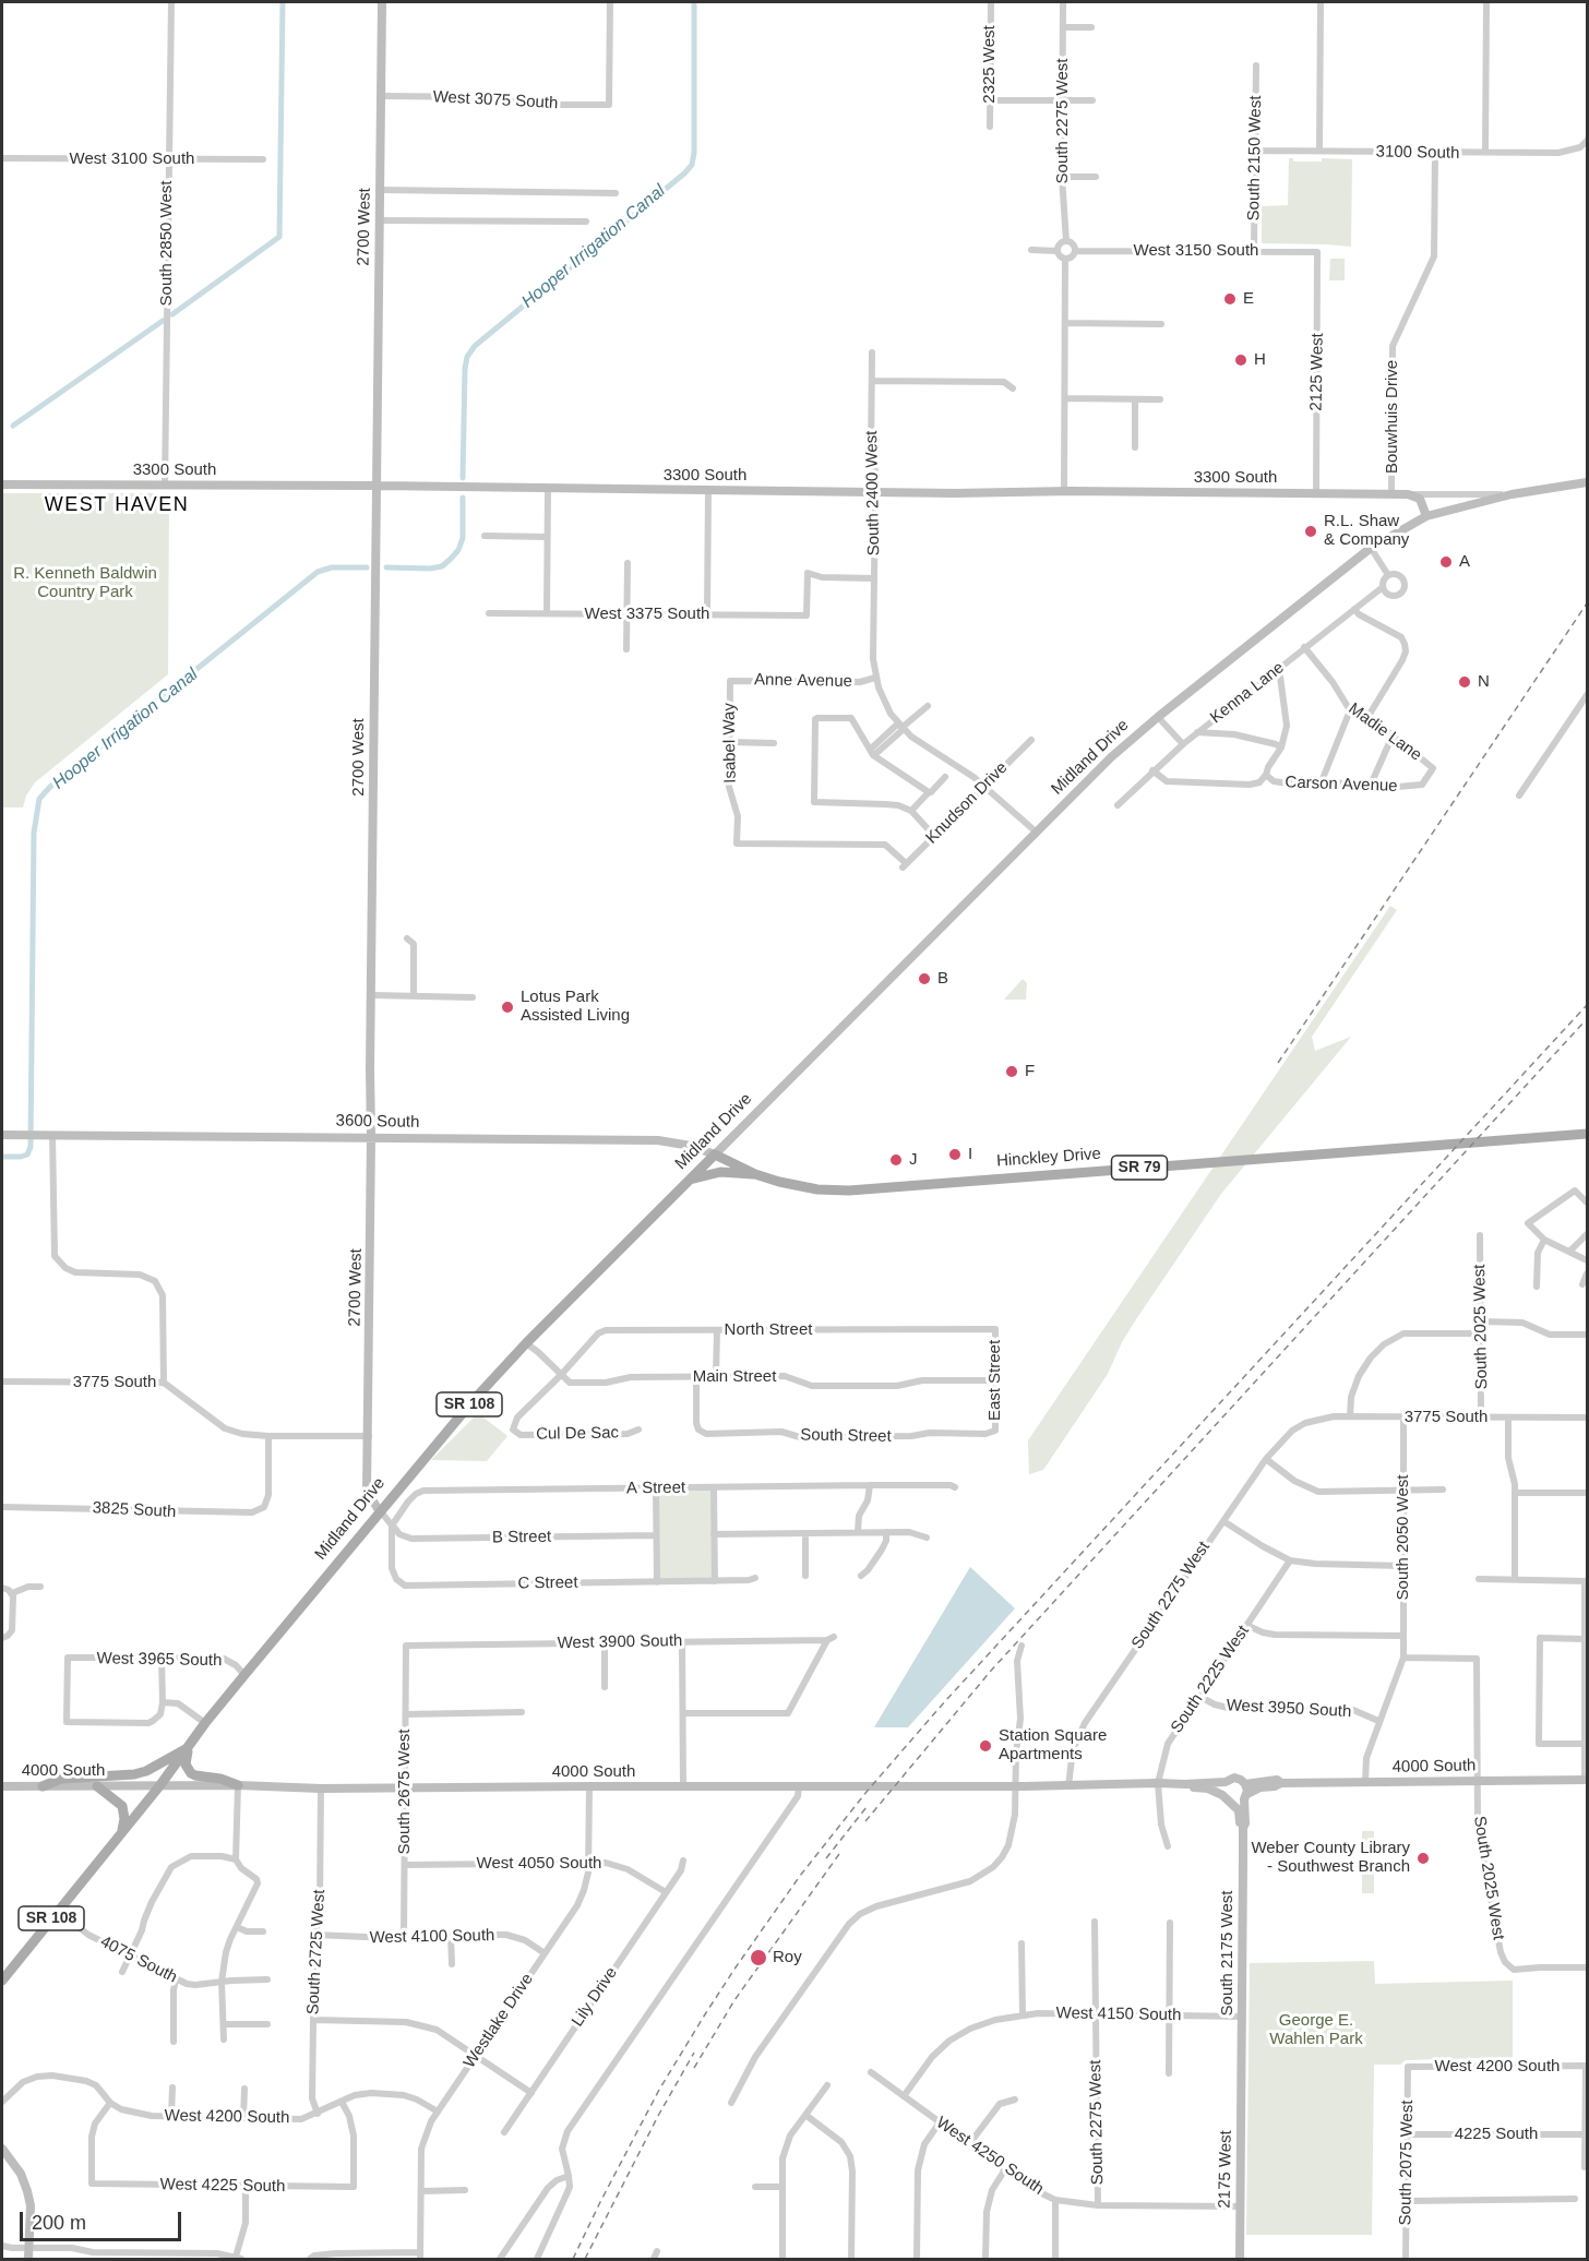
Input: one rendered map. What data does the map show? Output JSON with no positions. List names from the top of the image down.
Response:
{
  "streets": {
    "main road": [
      "Midland Drive",
      "Hinckley Drive",
      "SR 79",
      "SR 108"
    ],
    "street": [
      "2325 West",
      "West 3075 South",
      "South 2275 West",
      "3100 South",
      "South 2150 West",
      "West 3100 South",
      "2700 West",
      "South 2850 West",
      "West 3150 South",
      "2125 West",
      "Bouwhuis Drive",
      "3300 South",
      "South 2400 West",
      "West 3375 South",
      "Anne Avenue",
      "Kenna Lane",
      "Madie Lane",
      "Isabel Way",
      "Carson Avenue",
      "Knudson Drive",
      "3600 South",
      "South 2025 West",
      "North Street",
      "Main Street",
      "East Street",
      "3775 South",
      "Cul De Sac",
      "South Street",
      "A Street",
      "3825 South",
      "B Street",
      "South 2050 West",
      "C Street",
      "West 3900 South",
      "West 3965 South",
      "South 2225 West",
      "West 3950 South",
      "4000 South",
      "South 2675 West",
      "West 4050 South",
      "West 4100 South",
      "South 2725 West",
      "South 2175 West",
      "4075 South",
      "Lily Drive",
      "West 4150 South",
      "Westlake Drive",
      "West 4200 South",
      "4225 South",
      "West 4250 South",
      "South 2075 West",
      "2175 West",
      "West 4225 South"
    ]
  },
  "crossings": [
    ["West 3075 South", "2700 West"],
    ["South 2275 West", "West 3150 South"],
    ["South 2275 West", "3775 South"],
    ["South 2275 West", "4000 South"],
    ["South 2275 West", "West 4150 South"],
    ["South 2275 West", "West 4250 South"],
    ["3100 South", "South 2150 West"],
    ["3100 South", "Bouwhuis Drive"],
    ["South 2150 West", "West 3150 South"],
    ["West 3100 South", "South 2850 West"],
    ["2700 West", "3300 South"],
    ["2700 West", "Midland Drive"],
    ["2700 West", "3600 South"],
    ["2700 West", "3775 South"],
    ["South 2850 West", "3300 South"],
    ["West 3150 South", "2125 West"],
    ["2125 West", "3300 South"],
    ["Bouwhuis Drive", "3300 South"],
    ["3300 South", "South 2400 West"],
    ["3300 South", "Midland Drive"],
    ["South 2400 West", "West 3375 South"],
    ["South 2400 West", "Anne Avenue"],
    ["Anne Avenue", "Isabel Way"],
    ["Kenna Lane", "Madie Lane"],
    ["Kenna Lane", "Carson Avenue"],
    ["Madie Lane", "Carson Avenue"],
    ["Isabel Way", "Knudson Drive"],
    ["Midland Drive", "3600 South"],
    ["Midland Drive", "Hinckley Drive"],
    ["Midland Drive", "West 3965 South"],
    ["Midland Drive", "4000 South"],
    ["Midland Drive", "4075 South"],
    ["3600 South", "Hinckley Drive"],
    ["South 2025 West", "3775 South"],
    ["South 2025 West", "South 2050 West"],
    ["South 2025 West", "4000 South"],
    ["North Street", "Main Street"],
    ["North Street", "East Street"],
    ["North Street", "Cul De Sac"],
    ["Main Street", "East Street"],
    ["Main Street", "Cul De Sac"],
    ["Main Street", "South Street"],
    ["East Street", "South Street"],
    ["3775 South", "3825 South"],
    ["3775 South", "South 2050 West"],
    ["A Street", "B Street"],
    ["A Street", "C Street"],
    ["B Street", "C Street"],
    ["West 3900 South", "South 2675 West"],
    ["South 2225 West", "West 3950 South"],
    ["South 2225 West", "4000 South"],
    ["4000 South", "South 2675 West"],
    ["4000 South", "South 2725 West"],
    ["4000 South", "South 2175 West"],
    ["4000 South", "Westlake Drive"],
    ["South 2675 West", "West 4050 South"],
    ["South 2675 West", "West 4100 South"],
    ["West 4050 South", "Lily Drive"],
    ["West 4050 South", "Westlake Drive"],
    ["West 4100 South", "South 2725 West"],
    ["West 4100 South", "Westlake Drive"],
    ["South 2725 West", "West 4200 South"],
    ["South 2175 West", "West 4150 South"],
    ["South 2175 West", "2175 West"],
    ["West 4150 South", "West 4250 South"],
    ["Westlake Drive", "West 4200 South"],
    ["West 4200 South", "South 2075 West"],
    ["West 4200 South", "West 4225 South"],
    ["4225 South", "South 2075 West"],
    ["West 4250 South", "2175 West"]
  ],
  "districts": ["WEST HAVEN"],
  "water": ["Hooper Irrigation Canal"],
  "parks": ["R. Kenneth Baldwin Country Park", "George E. Wahlen Park"],
  "places": [
    "E",
    "H",
    "R.L. Shaw & Company",
    "A",
    "N",
    "B",
    "Lotus Park Assisted Living",
    "F",
    "I",
    "J",
    "Station Square Apartments",
    "Weber County Library - Southwest Branch",
    "Roy"
  ],
  "scale_bar": "200 m"
}
